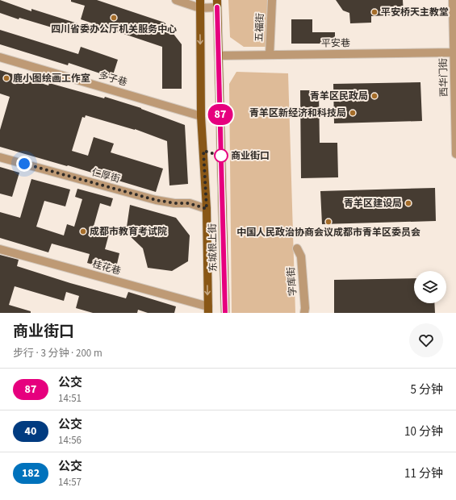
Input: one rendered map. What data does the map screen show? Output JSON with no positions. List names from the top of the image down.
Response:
{
  "streets": {
    "main road": ["东城根上街"],
    "street": [
      "五福街",
      "平安巷",
      "西华门街",
      "多子巷",
      "仁厚街",
      "桂花巷",
      "字库街"
    ]
  },
  "crossings": [
    ["五福街", "平安巷"],
    ["平安巷", "西华门街"],
    ["平安巷", "东城根上街"],
    ["多子巷", "东城根上街"],
    ["仁厚街", "东城根上街"],
    ["东城根上街", "桂花巷"]
  ],
  "places": [
    "平安桥天主教堂",
    "四川省委办公厅机关服务中心",
    "鹿小图绘画工作室",
    "青羊区民政局",
    "青羊区新经济和科技局",
    "商业街口",
    "青羊区建设局",
    "中国人民政治协商会议成都市青羊区委员会",
    "成都市教育考试院"
  ],
  "lines": ["bus line 87"],
  "page": {
    "on_map": "87",
    "heading": ["商业街口", "步行 · 3 分钟 · 200 m"],
    "list": [
      {
        "mark": "87",
        "name": "公交",
        "note": "14:51",
        "value": "5 分钟"
      },
      {
        "mark": "40",
        "name": "公交",
        "note": "14:56",
        "value": "10 分钟"
      },
      {
        "mark": "182",
        "name": "公交",
        "note": "14:57",
        "value": "11 分钟"
      }
    ]
  }
}
